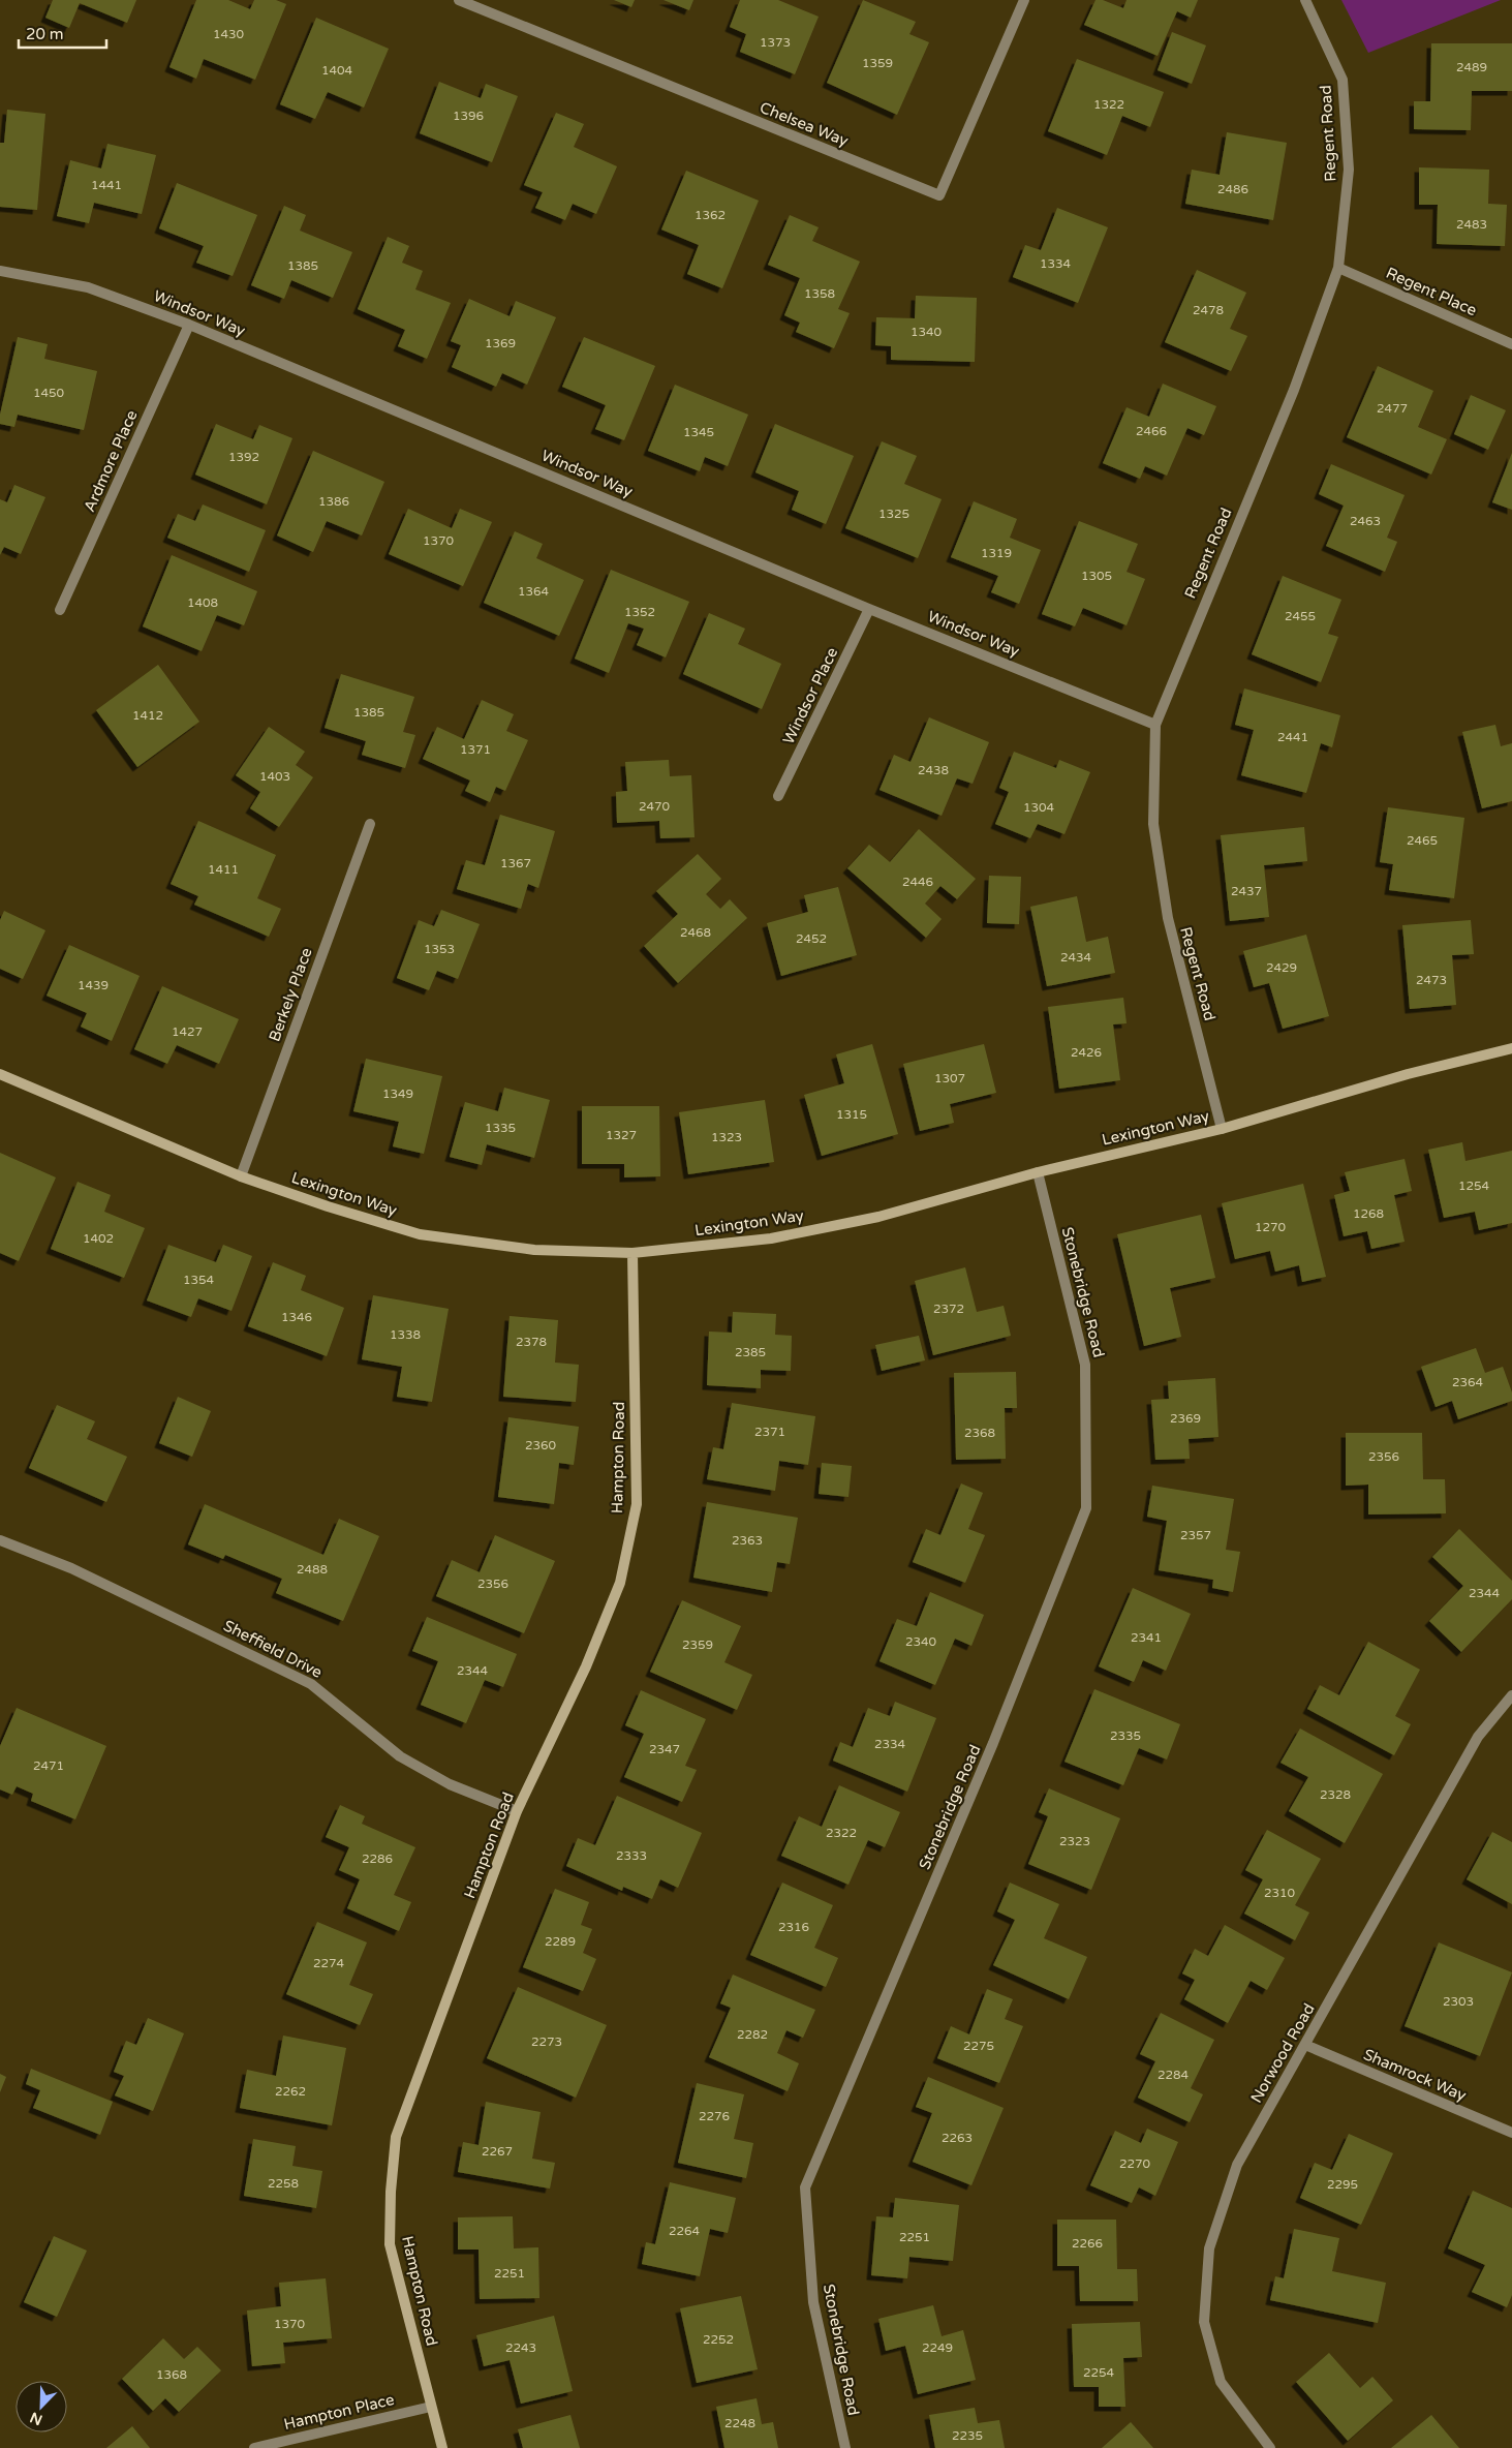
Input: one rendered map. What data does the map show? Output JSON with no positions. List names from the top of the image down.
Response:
{
  "streets": {
    "street": [
      "Chelsea Way",
      "Regent Road",
      "Regent Place",
      "Windsor Way",
      "Ardmore Place",
      "Windsor Place",
      "Berkely Place",
      "Lexington Way",
      "Stonebridge Road",
      "Hampton Road",
      "Sheffield Drive",
      "Norwood Road",
      "Shamrock Way",
      "Hampton Place"
    ]
  },
  "crossings": [
    ["Regent Road", "Regent Place"],
    ["Regent Road", "Windsor Way"],
    ["Regent Road", "Lexington Way"],
    ["Windsor Way", "Ardmore Place"],
    ["Windsor Way", "Windsor Place"],
    ["Berkely Place", "Lexington Way"],
    ["Lexington Way", "Stonebridge Road"],
    ["Lexington Way", "Hampton Road"],
    ["Hampton Road", "Sheffield Drive"],
    ["Hampton Road", "Hampton Place"],
    ["Norwood Road", "Shamrock Way"]
  ],
  "house_numbers": [
    "1430",
    "1373",
    "1359",
    "2489",
    "1404",
    "1322",
    "1396",
    "1441",
    "2486",
    "1362",
    "2483",
    "1334",
    "1385",
    "1358",
    "2478",
    "1340",
    "1369",
    "1450",
    "2477",
    "2466",
    "1345",
    "1392",
    "1386",
    "1325",
    "2463",
    "1370",
    "1319",
    "1305",
    "1364",
    "1408",
    "1352",
    "2455",
    "1385",
    "1412",
    "2441",
    "1371",
    "2438",
    "1403",
    "2470",
    "1304",
    "2465",
    "1367",
    "1411",
    "2446",
    "2437",
    "2468",
    "2452",
    "1353",
    "2434",
    "2429",
    "2473",
    "1439",
    "1427",
    "2426",
    "1307",
    "1349",
    "1315",
    "1335",
    "1327",
    "1323",
    "1254",
    "1268",
    "1270",
    "1402",
    "1354",
    "2372",
    "1346",
    "1338",
    "2378",
    "2385",
    "2364",
    "2369",
    "2371",
    "2368",
    "2360",
    "2356",
    "2357",
    "2363",
    "2488",
    "2356",
    "2344",
    "2341",
    "2340",
    "2359",
    "2344",
    "2335",
    "2334",
    "2347",
    "2471",
    "2328",
    "2322",
    "2323",
    "2333",
    "2286",
    "2310",
    "2316",
    "2289",
    "2274",
    "2303",
    "2282",
    "2273",
    "2275",
    "2284",
    "2262",
    "2276",
    "2263",
    "2267",
    "2270",
    "2258",
    "2295",
    "2264",
    "2251",
    "2266",
    "2251",
    "1370",
    "2252",
    "2243",
    "2249",
    "2254",
    "1368",
    "2248",
    "2235"
  ],
  "scale_bar": "20 m",
  "north": "bottom left"
}
